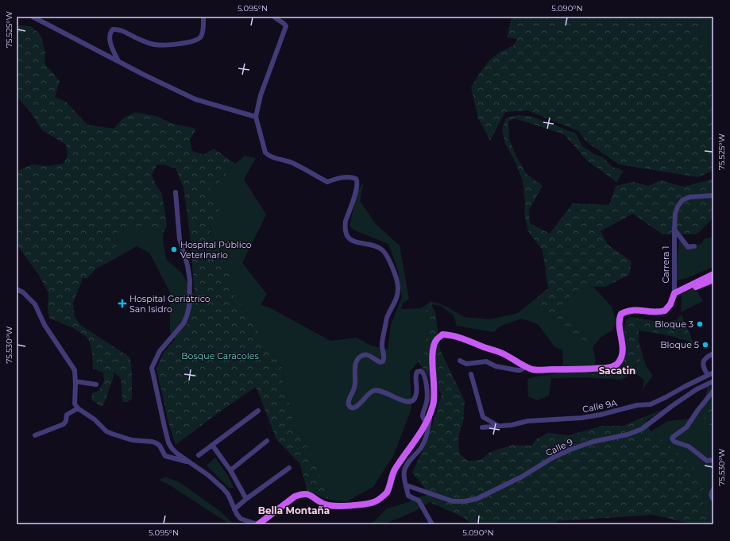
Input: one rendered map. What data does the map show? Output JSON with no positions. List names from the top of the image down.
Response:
{
  "streets": {
    "street": ["Carrera 1", "Calle 9A", "Calle 9"]
  },
  "districts": ["Sacatin", "Bella Montaña"],
  "parks": ["Bosque Caracoles"],
  "places": {
    "other": ["Hospital Público Veterinario", "Bloque 3", "Bloque 5"],
    "health": ["Hospital Geriátrico San Isidro"]
  },
  "coordinates": [
    "5.095°N",
    "5.090°N",
    "75.525°W",
    "75.530°W"
  ]
}
